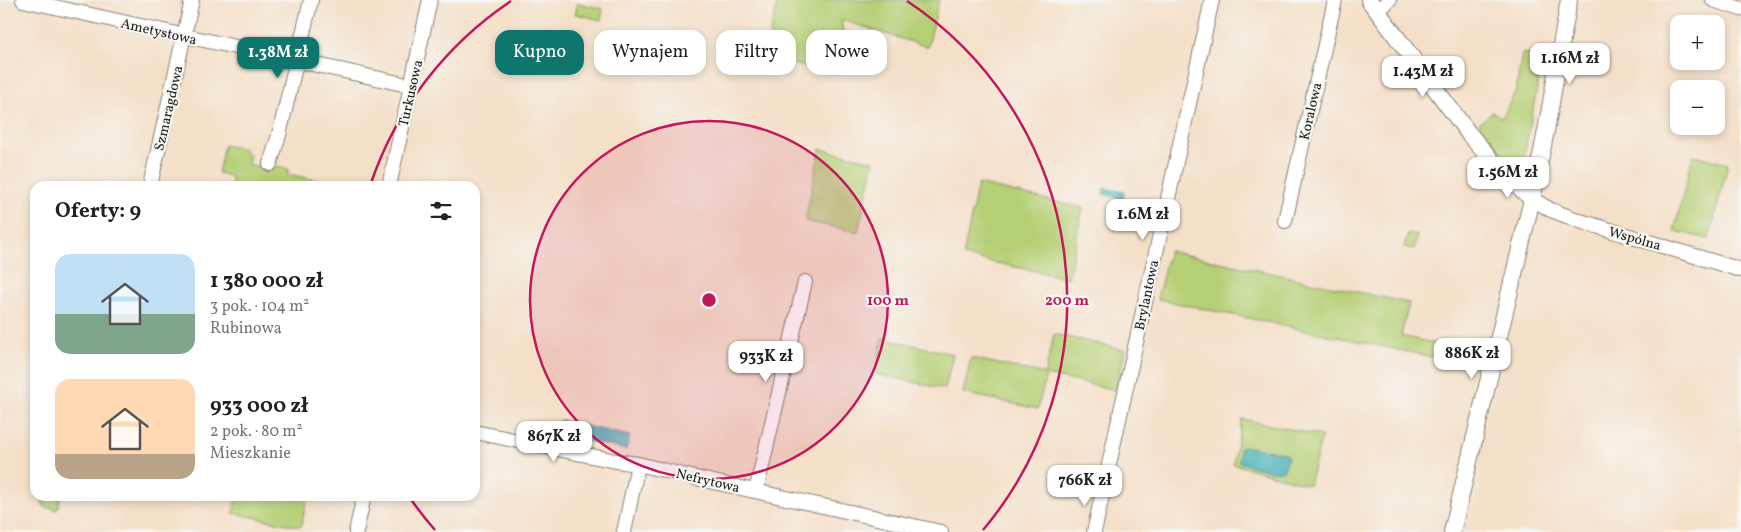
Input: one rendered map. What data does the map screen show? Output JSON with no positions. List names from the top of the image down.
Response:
{
  "streets": {
    "street": [
      "Ametystowa",
      "Turkusowa",
      "Szmaragdowa",
      "Koralowa",
      "Wspólna",
      "Brylantowa",
      "Nefrytowa"
    ]
  },
  "crossings": [
    ["Ametystowa", "Turkusowa"],
    ["Ametystowa", "Szmaragdowa"]
  ],
  "page": {
    "map_buttons": ["+", "−"],
    "chip": [
      "Kupno",
      "Wynajem",
      "Filtry",
      "Nowe"
    ],
    "price": [
      "1.38M zł",
      "1.16M zł",
      "1.43M zł",
      "1.56M zł",
      "1.6M zł",
      "886K zł",
      "933K zł",
      "867K zł",
      "766K zł"
    ],
    "heading": "Oferty: 9",
    "list": [
      {
        "name": "1 380 000 zł",
        "note": "3 pok. · 104 m² · Rubinowa"
      },
      {
        "name": "933 000 zł",
        "note": "2 pok. · 80 m² · Mieszkanie"
      }
    ]
  },
  "rings": ["100 m", "200 m"]
}
